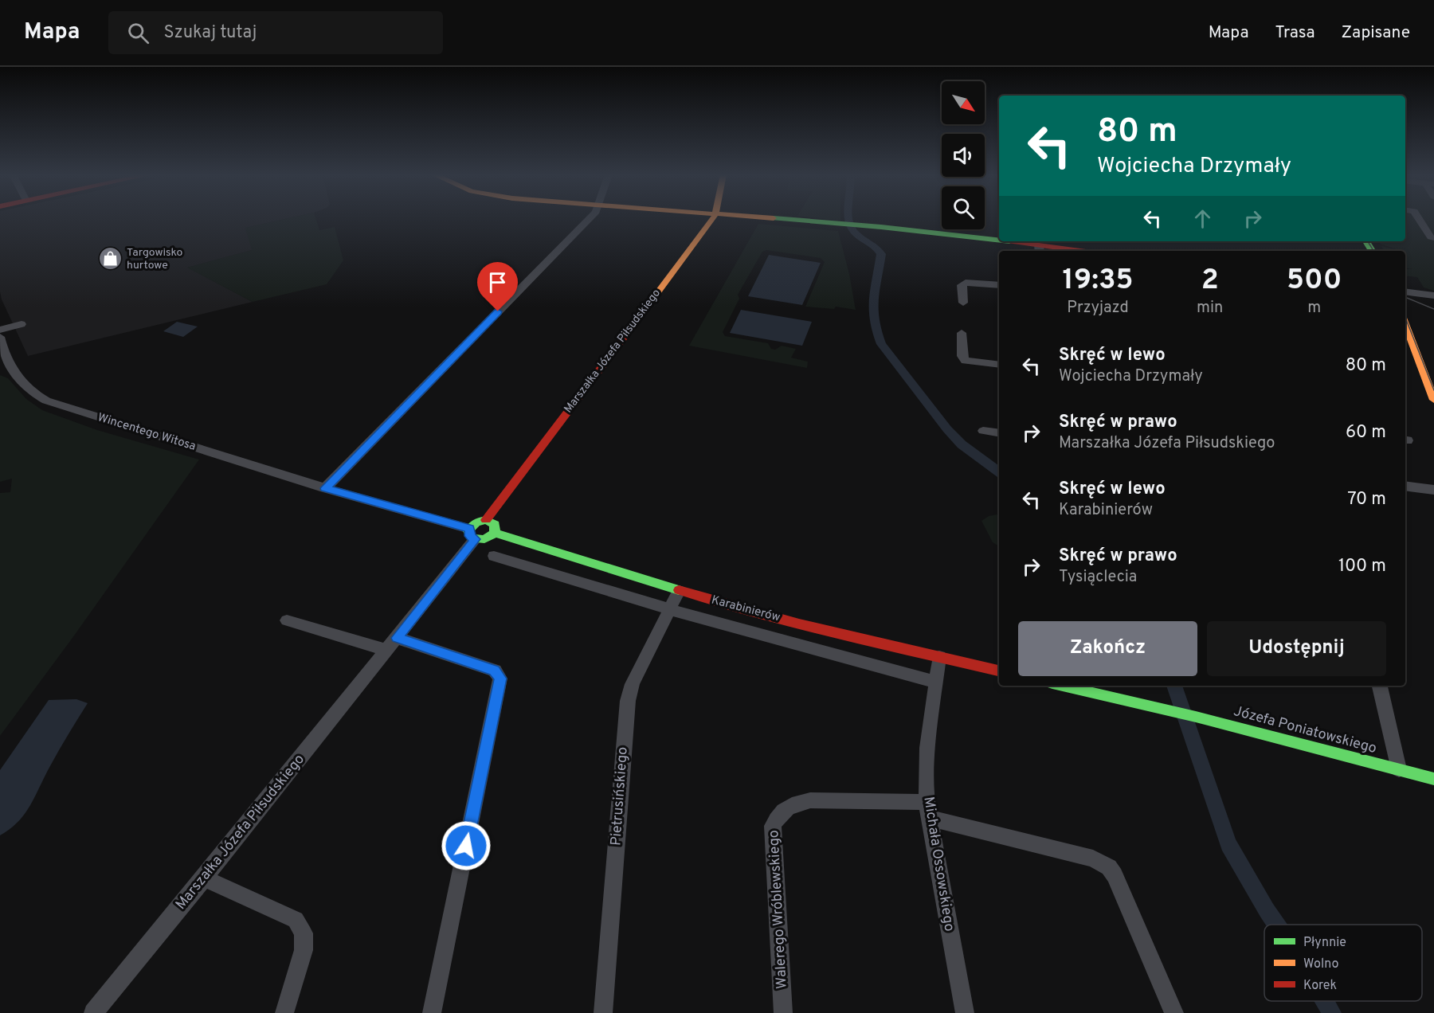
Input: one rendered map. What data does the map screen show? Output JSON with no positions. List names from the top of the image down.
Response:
{
  "streets": {
    "main road": ["Marszałka Józefa Piłsudskiego", "Karabinierów", "Józefa Poniatowskiego"],
    "street": [
      "Wincentego Witosa",
      "Pietrusińskiego",
      "Michała Ossowskiego",
      "Walerego Wróblewskiego"
    ]
  },
  "crossings": [
    ["Marszałka Józefa Piłsudskiego", "Karabinierów"],
    ["Karabinierów", "Pietrusińskiego"],
    ["Karabinierów", "Michała Ossowskiego"],
    ["Michała Ossowskiego", "Walerego Wróblewskiego"]
  ],
  "places": {
    "shop": ["Targowisko hurtowe"]
  },
  "legend": ["Płynnie", "Wolno", "Korek"],
  "north": "bottom right",
  "page": {
    "header": "Mapa",
    "search": "Szukaj tutaj",
    "nav": ["Mapa", "Trasa", "Zapisane"],
    "turn": ["80 m", "Wojciecha Drzymały"],
    "eta": [
      "19:35",
      "Przyjazd",
      "2",
      "min",
      "500",
      "m"
    ],
    "list": [
      {
        "name": "Skręć w lewo",
        "note": "Wojciecha Drzymały",
        "value": "80 m"
      },
      {
        "name": "Skręć w prawo",
        "note": "Marszałka Józefa Piłsudskiego",
        "value": "60 m"
      },
      {
        "name": "Skręć w lewo",
        "note": "Karabinierów",
        "value": "70 m"
      },
      {
        "name": "Skręć w prawo",
        "note": "Tysiąclecia",
        "value": "100 m"
      }
    ],
    "buttons": ["Zakończ", "Udostępnij"]
  }
}
